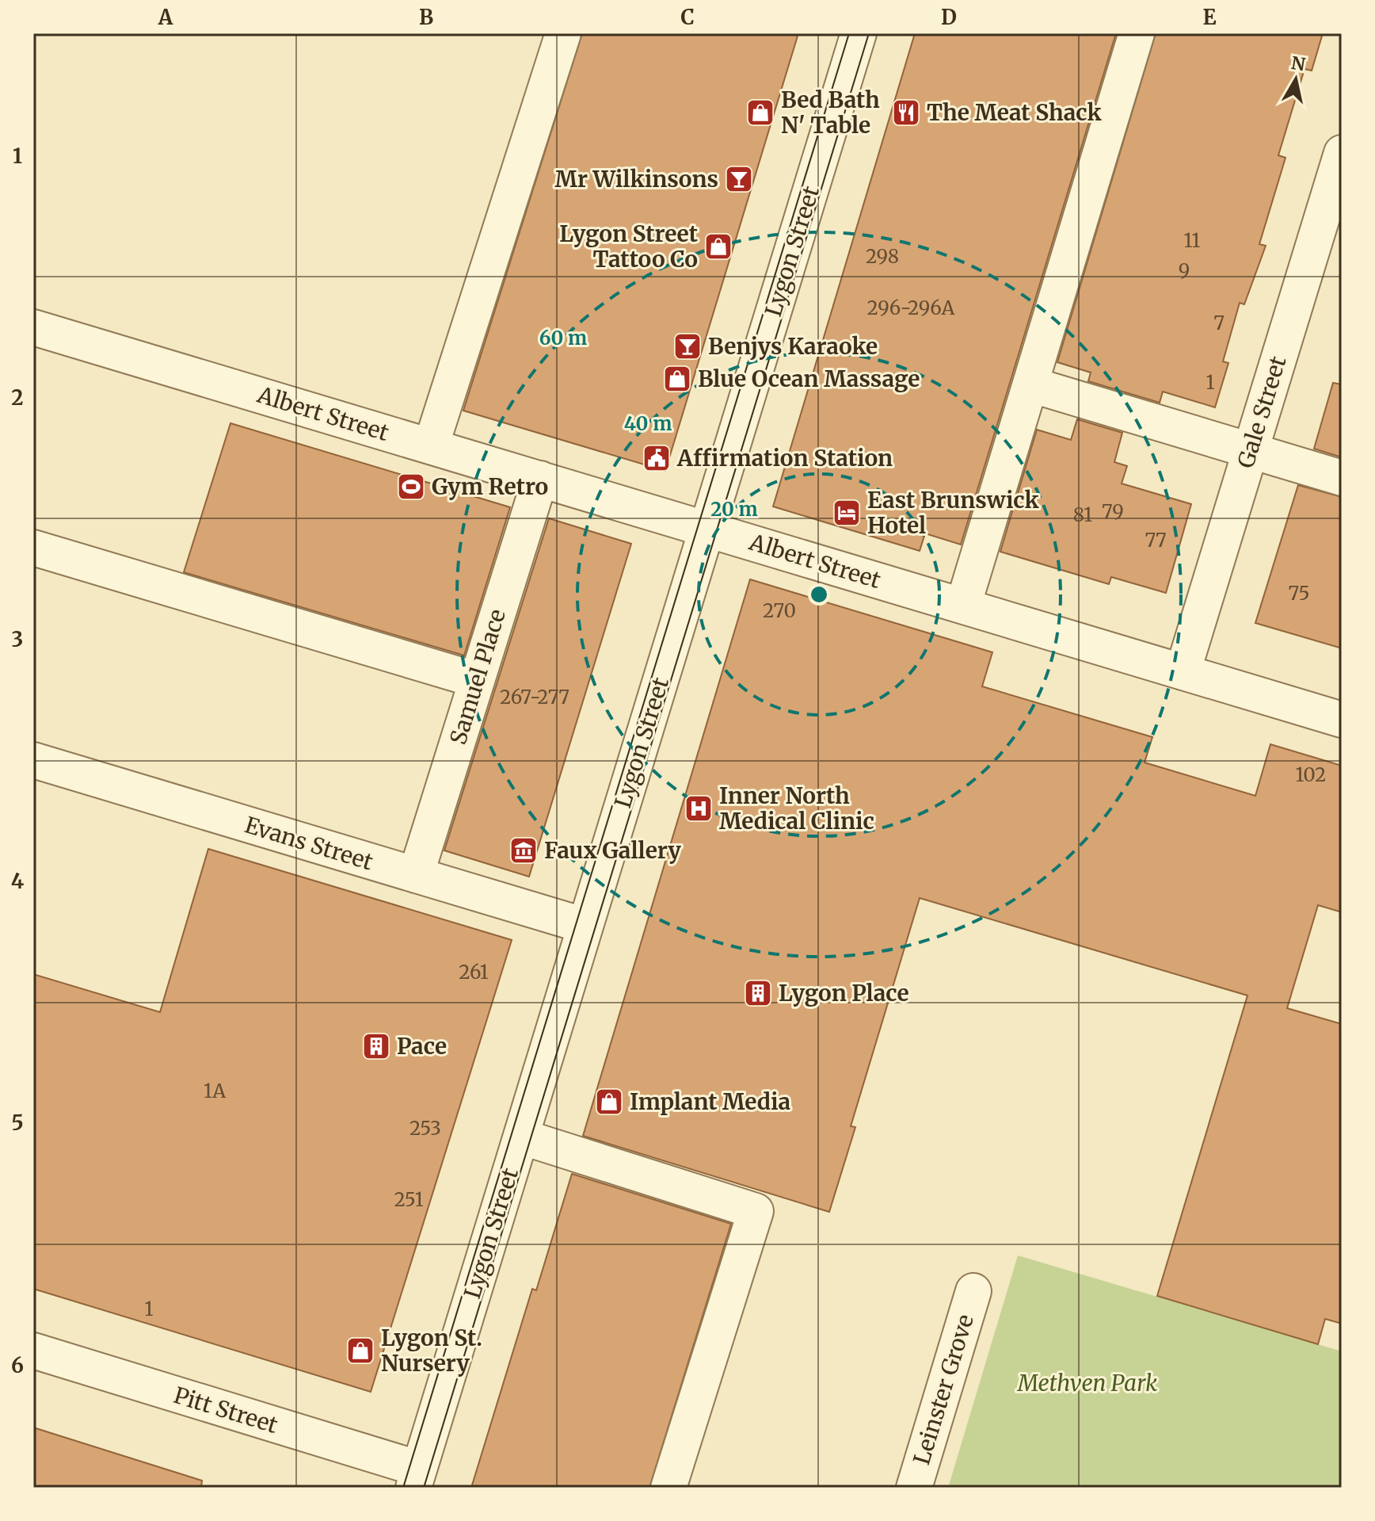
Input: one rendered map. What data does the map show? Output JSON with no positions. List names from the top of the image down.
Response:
{
  "streets": {
    "street": [
      "Lygon Street",
      "Gale Street",
      "Albert Street",
      "Samuel Place",
      "Evans Street",
      "Leinster Grove",
      "Pitt Street"
    ]
  },
  "crossings": [
    ["Lygon Street", "Albert Street"],
    ["Lygon Street", "Evans Street"],
    ["Lygon Street", "Pitt Street"],
    ["Gale Street", "Albert Street"],
    ["Albert Street", "Samuel Place"],
    ["Samuel Place", "Evans Street"]
  ],
  "parks": ["Methven Park"],
  "places": {
    "shop": [
      "Bed Bath N' Table",
      "Lygon Street Tattoo Co",
      "Blue Ocean Massage",
      "Implant Media",
      "Lygon St. Nursery"
    ],
    "restaurant": ["The Meat Shack"],
    "bar": ["Mr Wilkinsons", "Benjys Karaoke"],
    "public building": ["Affirmation Station"],
    "sports": ["Gym Retro"],
    "hotel": ["East Brunswick Hotel"],
    "hospital": ["Inner North Medical Clinic"],
    "museum": ["Faux Gallery"],
    "building": ["Lygon Place", "Pace"]
  },
  "house_numbers": [
    "11",
    "298",
    "9",
    "296-296A",
    "7",
    "1",
    "79",
    "81",
    "77",
    "75",
    "270",
    "267-277",
    "102",
    "261",
    "1A",
    "253",
    "251",
    "1"
  ],
  "north": "top",
  "grid": {
    "columns": [
      "A",
      "B",
      "C",
      "D",
      "E"
    ],
    "rows": [
      "1",
      "2",
      "3",
      "4",
      "5",
      "6"
    ]
  },
  "rings": ["60 m", "40 m", "20 m"]
}
